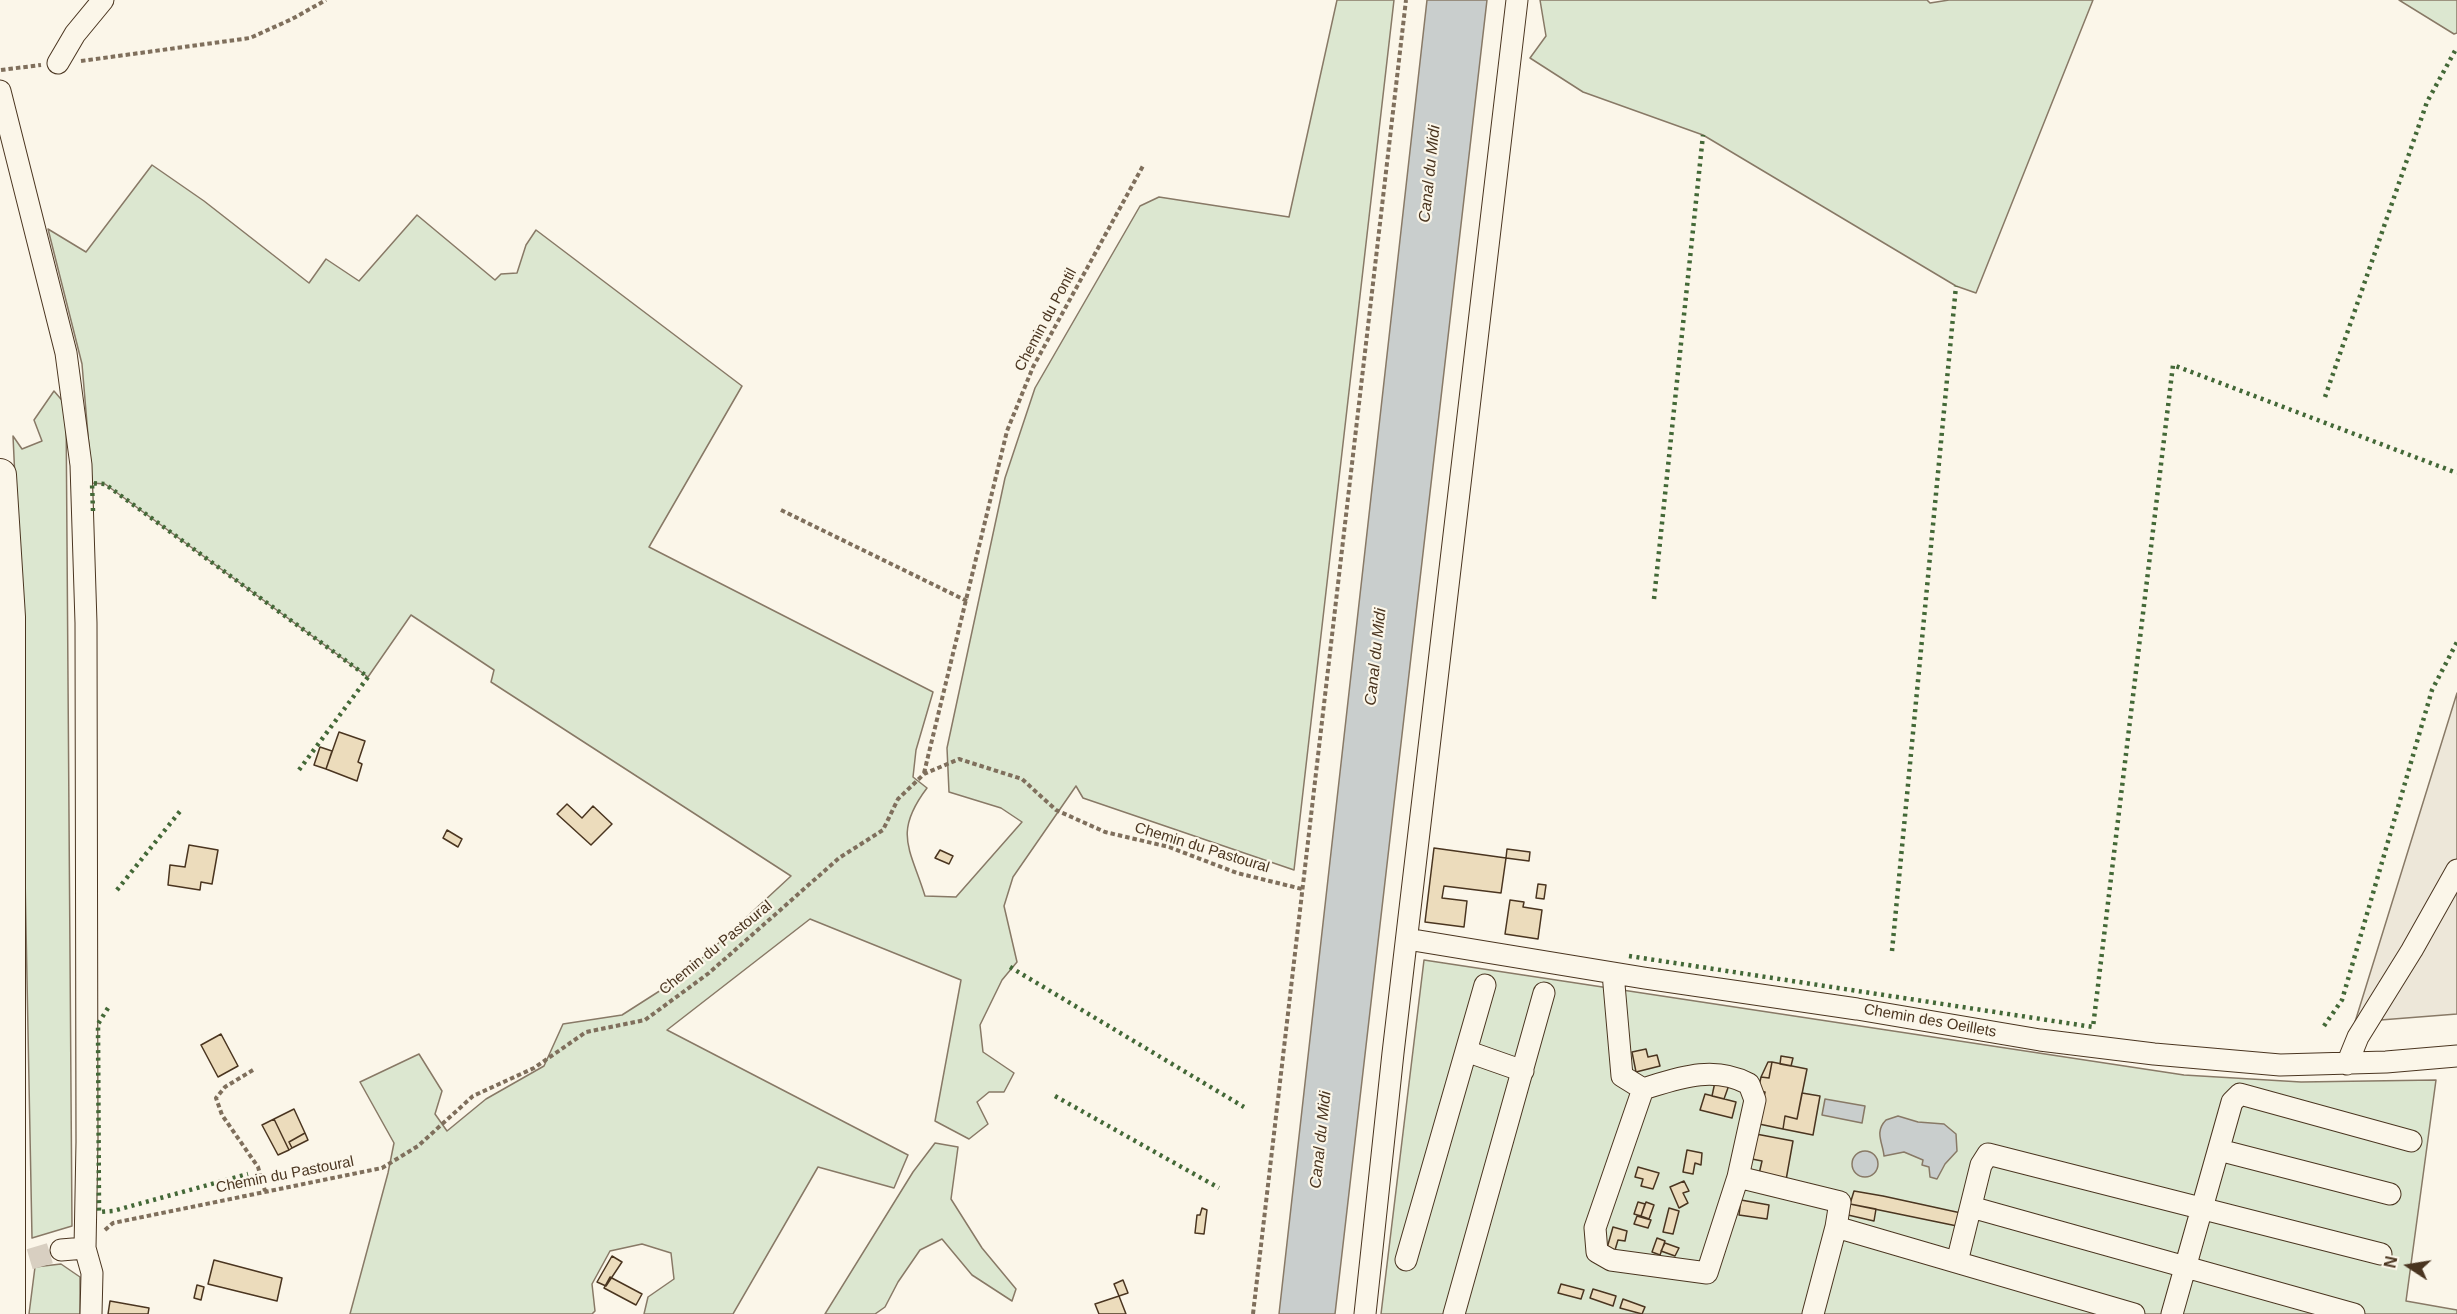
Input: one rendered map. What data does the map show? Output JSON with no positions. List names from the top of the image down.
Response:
{
  "streets": {
    "street": ["Chemin des Oeillets"],
    "path": ["Chemin du Pontil", "Chemin du Pastoural"]
  },
  "crossings": [
    ["Chemin du Pontil", "Chemin du Pastoural"]
  ],
  "water": ["Canal du Midi"],
  "north": "left"
}
